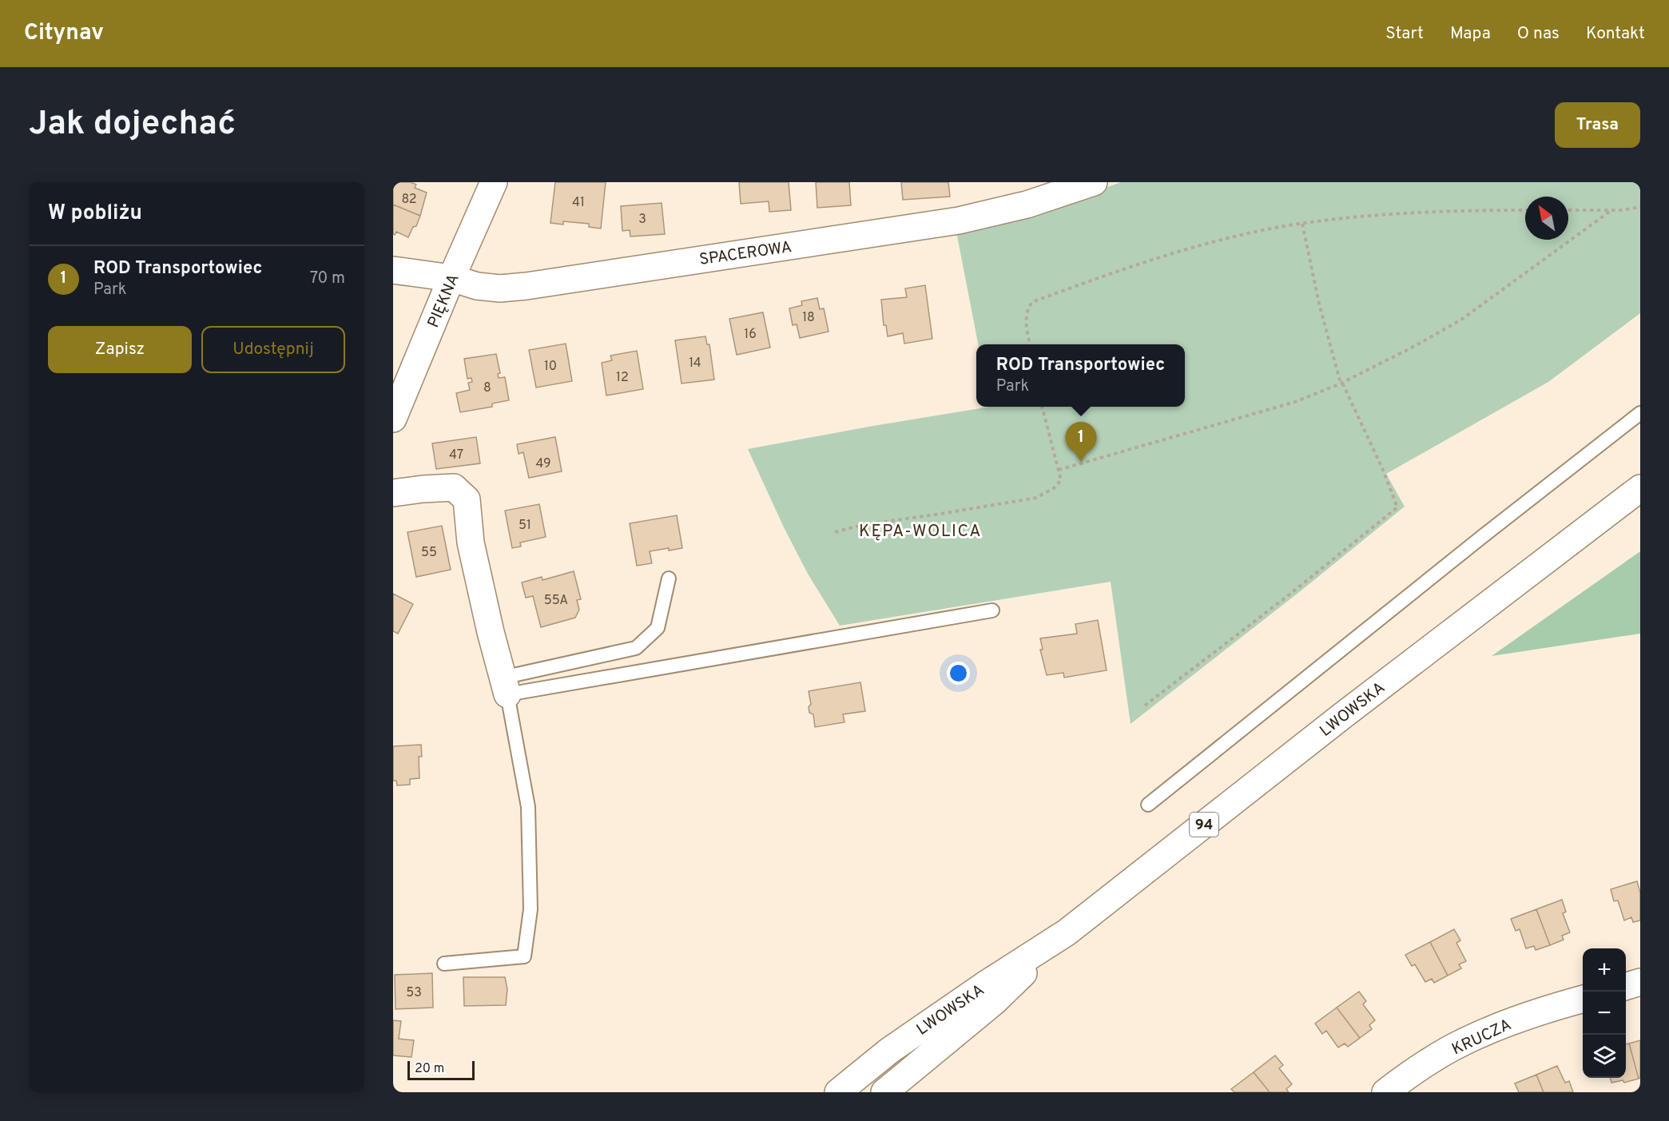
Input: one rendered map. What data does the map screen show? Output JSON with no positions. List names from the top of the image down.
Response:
{
  "streets": {
    "street": [
      "SPACEROWA",
      "PIĘKNA",
      "LWOWSKA",
      "94",
      "KRUCZA"
    ]
  },
  "crossings": [
    ["SPACEROWA", "PIĘKNA"]
  ],
  "districts": ["KĘPA-WOLICA"],
  "house_numbers": [
    "82",
    "41",
    "3",
    "18",
    "16",
    "14",
    "10",
    "12",
    "8",
    "47",
    "49",
    "51",
    "55",
    "55A",
    "53"
  ],
  "scale_bar": "20 m",
  "north": "top left",
  "page": {
    "header": "Citynav",
    "nav": [
      "Start",
      "Mapa",
      "O nas",
      "Kontakt"
    ],
    "buttons": [
      "Trasa",
      ["Zapisz", "Udostępnij"]
    ],
    "title": "Jak dojechać",
    "heading": "W pobliżu",
    "list": [
      {
        "mark": "1",
        "name": "ROD Transportowiec",
        "note": "Park",
        "value": "70 m"
      }
    ],
    "popup": ["ROD Transportowiec", "Park"],
    "pins": "1",
    "map_buttons": ["+", "−"],
    "scale": "20 m"
  }
}
